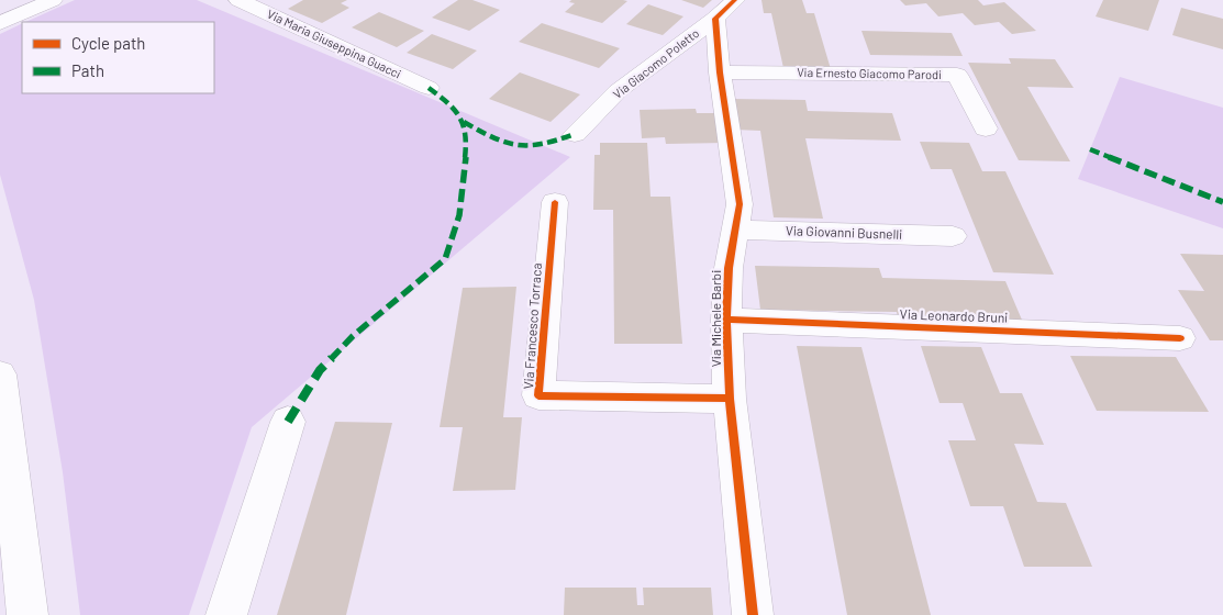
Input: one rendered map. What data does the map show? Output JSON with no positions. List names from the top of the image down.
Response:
{
  "streets": {
    "street": [
      "Via Maria Giuseppina Guacci",
      "Via Giacomo Poletto",
      "Via Ernesto Giacomo Parodi",
      "Via Giovanni Busnelli",
      "Via Leonardo Bruni",
      "Via Michele Barbi",
      "Via Francesco Torraca"
    ]
  },
  "crossings": [
    ["Via Giacomo Poletto", "Via Michele Barbi"],
    ["Via Ernesto Giacomo Parodi", "Via Michele Barbi"],
    ["Via Giovanni Busnelli", "Via Michele Barbi"],
    ["Via Leonardo Bruni", "Via Michele Barbi"],
    ["Via Michele Barbi", "Via Francesco Torraca"]
  ],
  "legend": ["Cycle path", "Path"]
}
